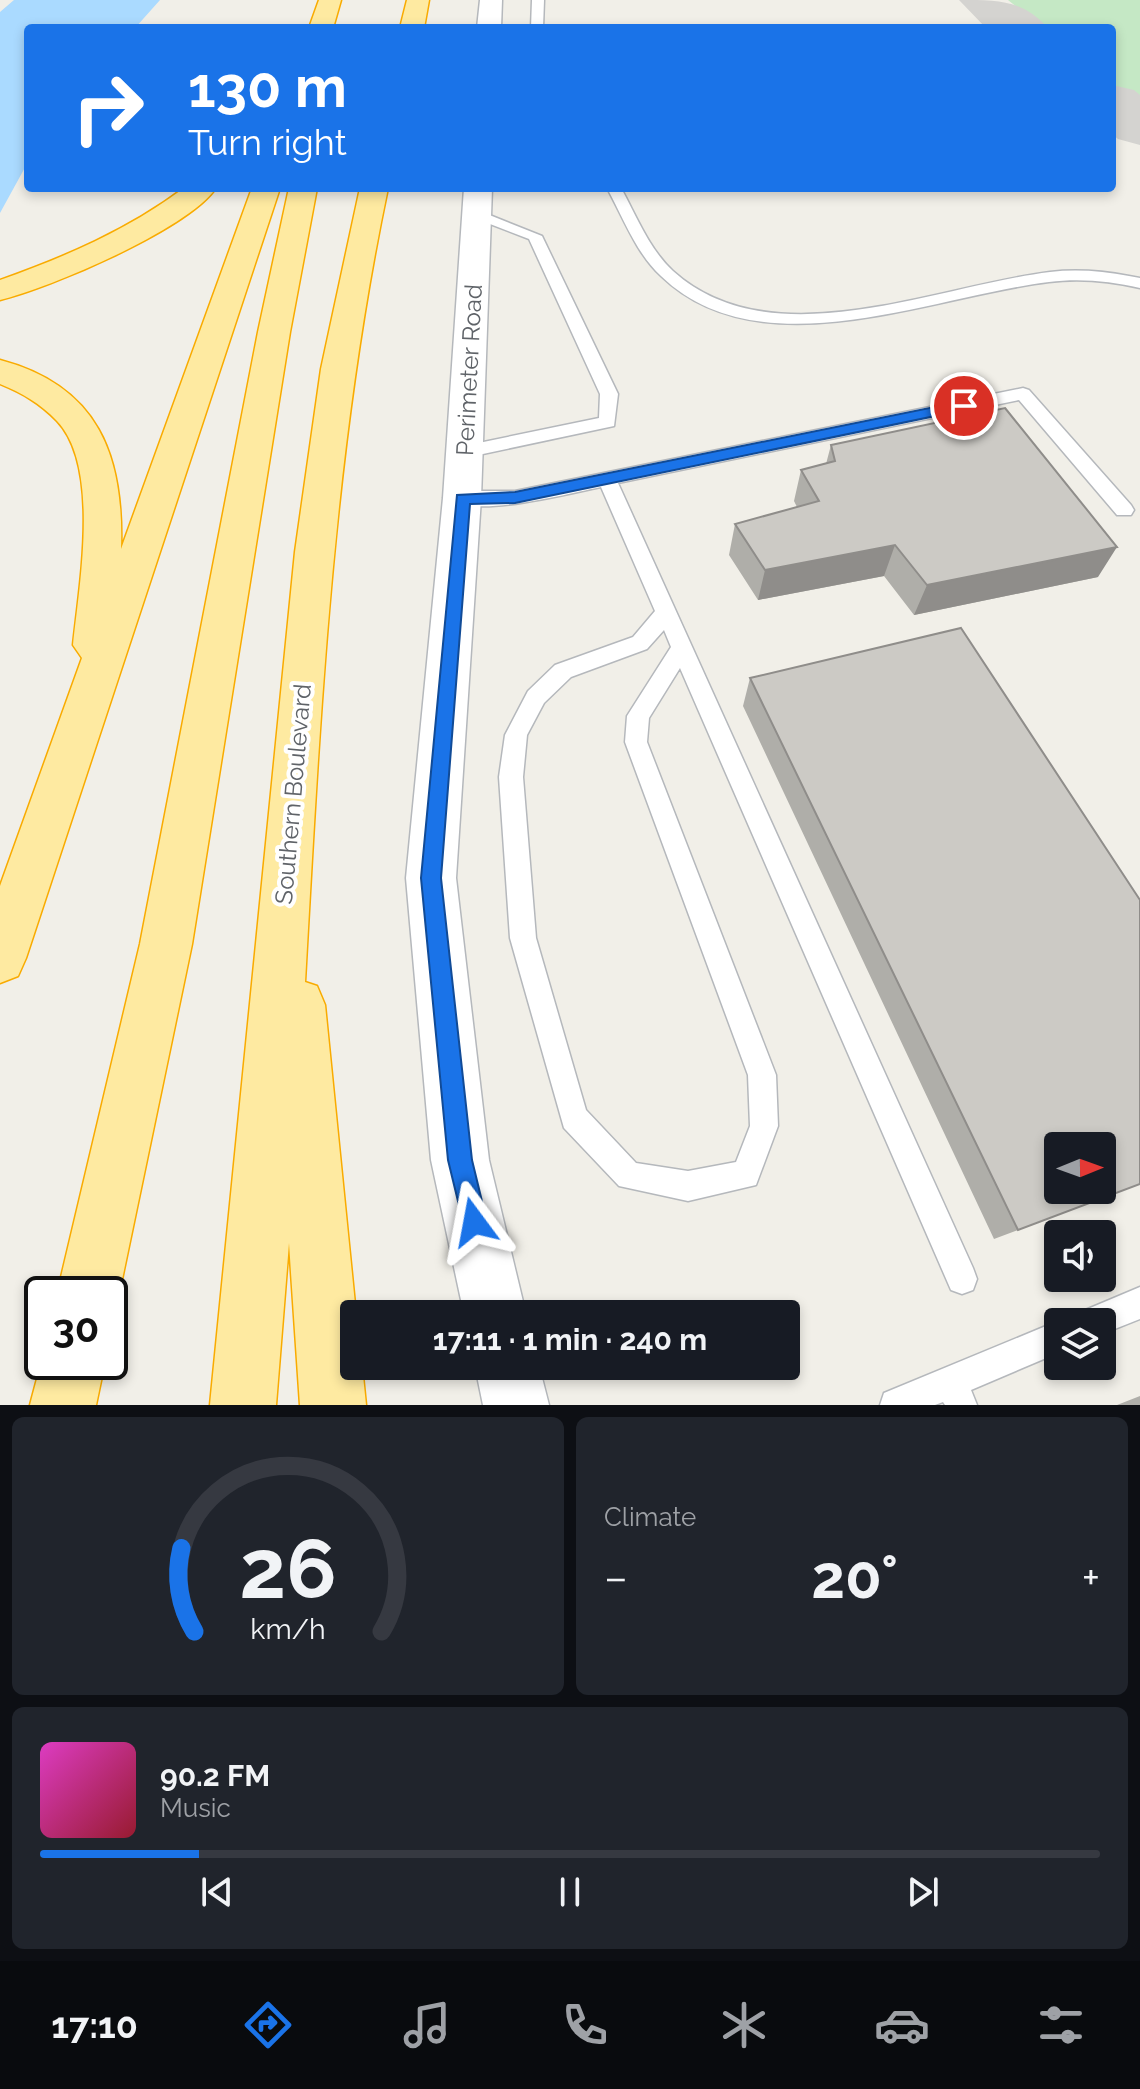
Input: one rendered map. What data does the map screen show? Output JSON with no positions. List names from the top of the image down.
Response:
{
  "streets": {
    "highway": ["Southern Boulevard"],
    "street": ["Perimeter Road"]
  },
  "north": "right",
  "page": {
    "turn": ["130 m", "Turn right"],
    "limit": "30",
    "trip": "17:11 · 1 min · 240 m",
    "tile": "Climate",
    "heat": ["−", "20°", "+"],
    "song": ["90.2 FM", "Music"],
    "tabs": "17:10",
    "gauge": ["26", "km/h"]
  }
}
